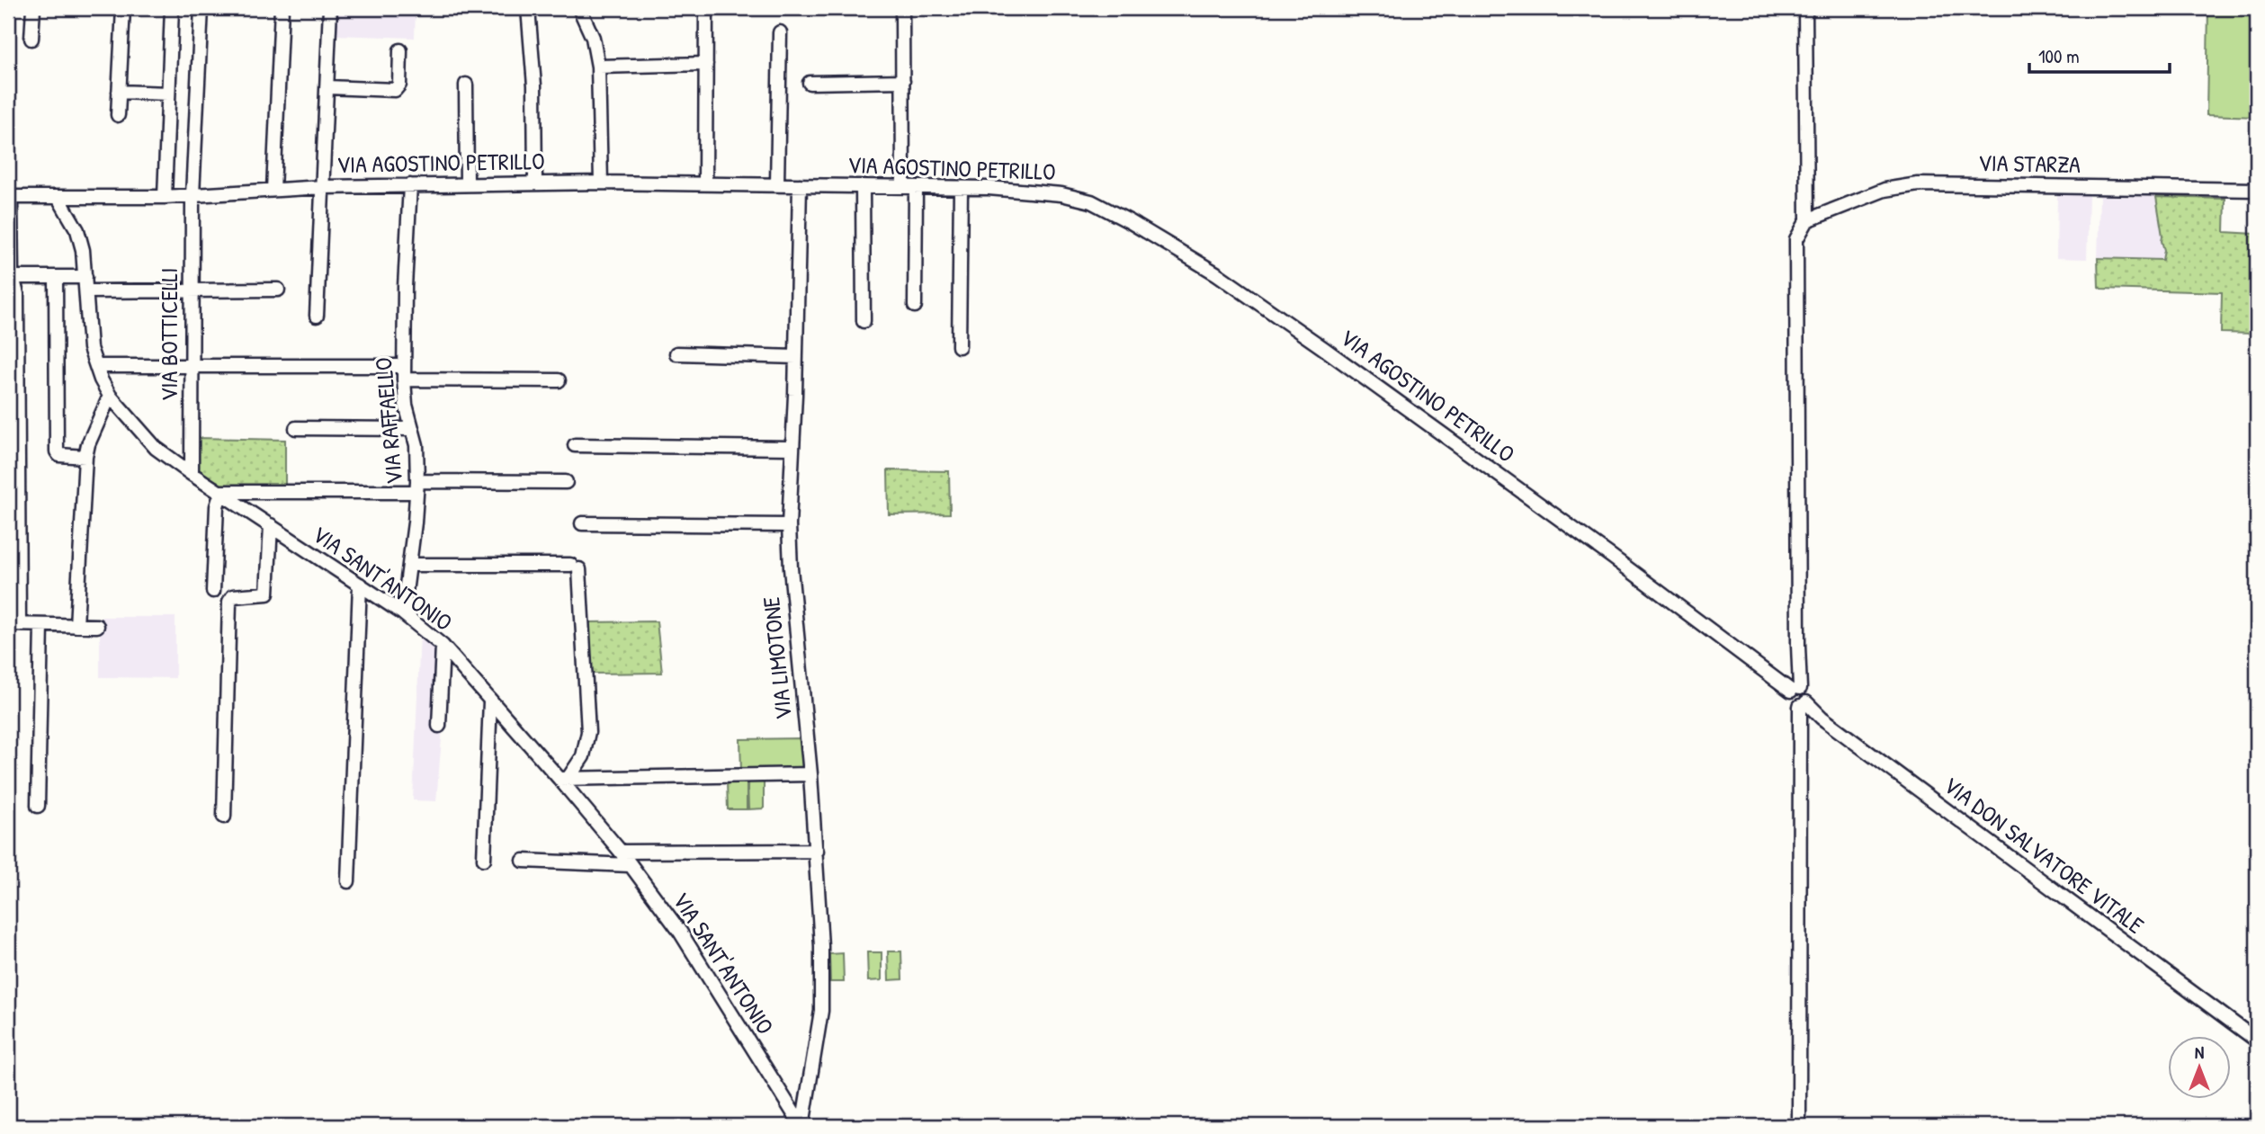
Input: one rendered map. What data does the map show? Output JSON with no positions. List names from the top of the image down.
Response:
{
  "streets": {
    "street": [
      "VIA AGOSTINO PETRILLO",
      "VIA STARZA",
      "VIA BOTTICELLI",
      "VIA RAFFAELLO",
      "VIA SANT'ANTONIO",
      "VIA LIMOTONE",
      "VIA DON SALVATORE VITALE"
    ]
  },
  "crossings": [
    ["VIA AGOSTINO PETRILLO", "VIA BOTTICELLI"],
    ["VIA AGOSTINO PETRILLO", "VIA RAFFAELLO"],
    ["VIA AGOSTINO PETRILLO", "VIA SANT'ANTONIO"],
    ["VIA AGOSTINO PETRILLO", "VIA LIMOTONE"],
    ["VIA BOTTICELLI", "VIA SANT'ANTONIO"],
    ["VIA RAFFAELLO", "VIA SANT'ANTONIO"],
    ["VIA SANT'ANTONIO", "VIA LIMOTONE"]
  ],
  "scale_bar": "100 m",
  "north": "top"
}
